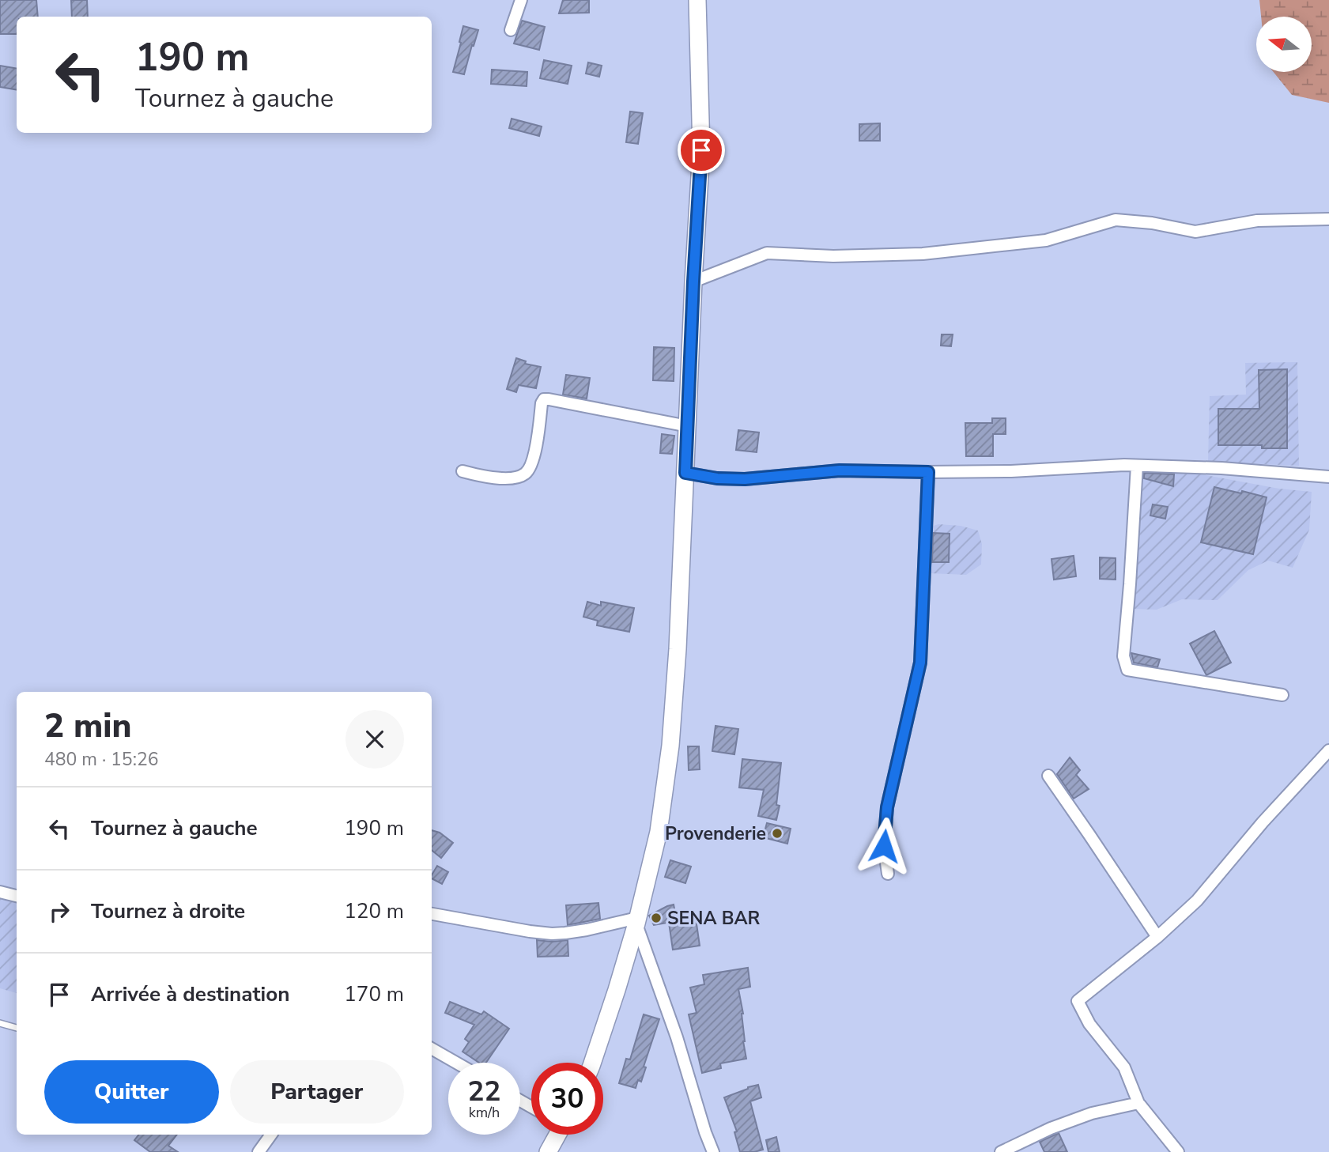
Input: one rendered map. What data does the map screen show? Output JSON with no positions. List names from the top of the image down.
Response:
{
  "places": ["Provenderie", "SENA BAR"],
  "north": "left",
  "page": {
    "turn": ["190 m", "Tournez à gauche"],
    "heading": ["2 min", "480 m · 15:26"],
    "list": [
      {
        "name": "Tournez à gauche",
        "value": "190 m"
      },
      {
        "name": "Tournez à droite",
        "value": "120 m"
      },
      {
        "name": "Arrivée à destination",
        "value": "170 m"
      }
    ],
    "buttons": ["Quitter", "Partager"],
    "speed": "22 km/h",
    "limit": "30"
  }
}
